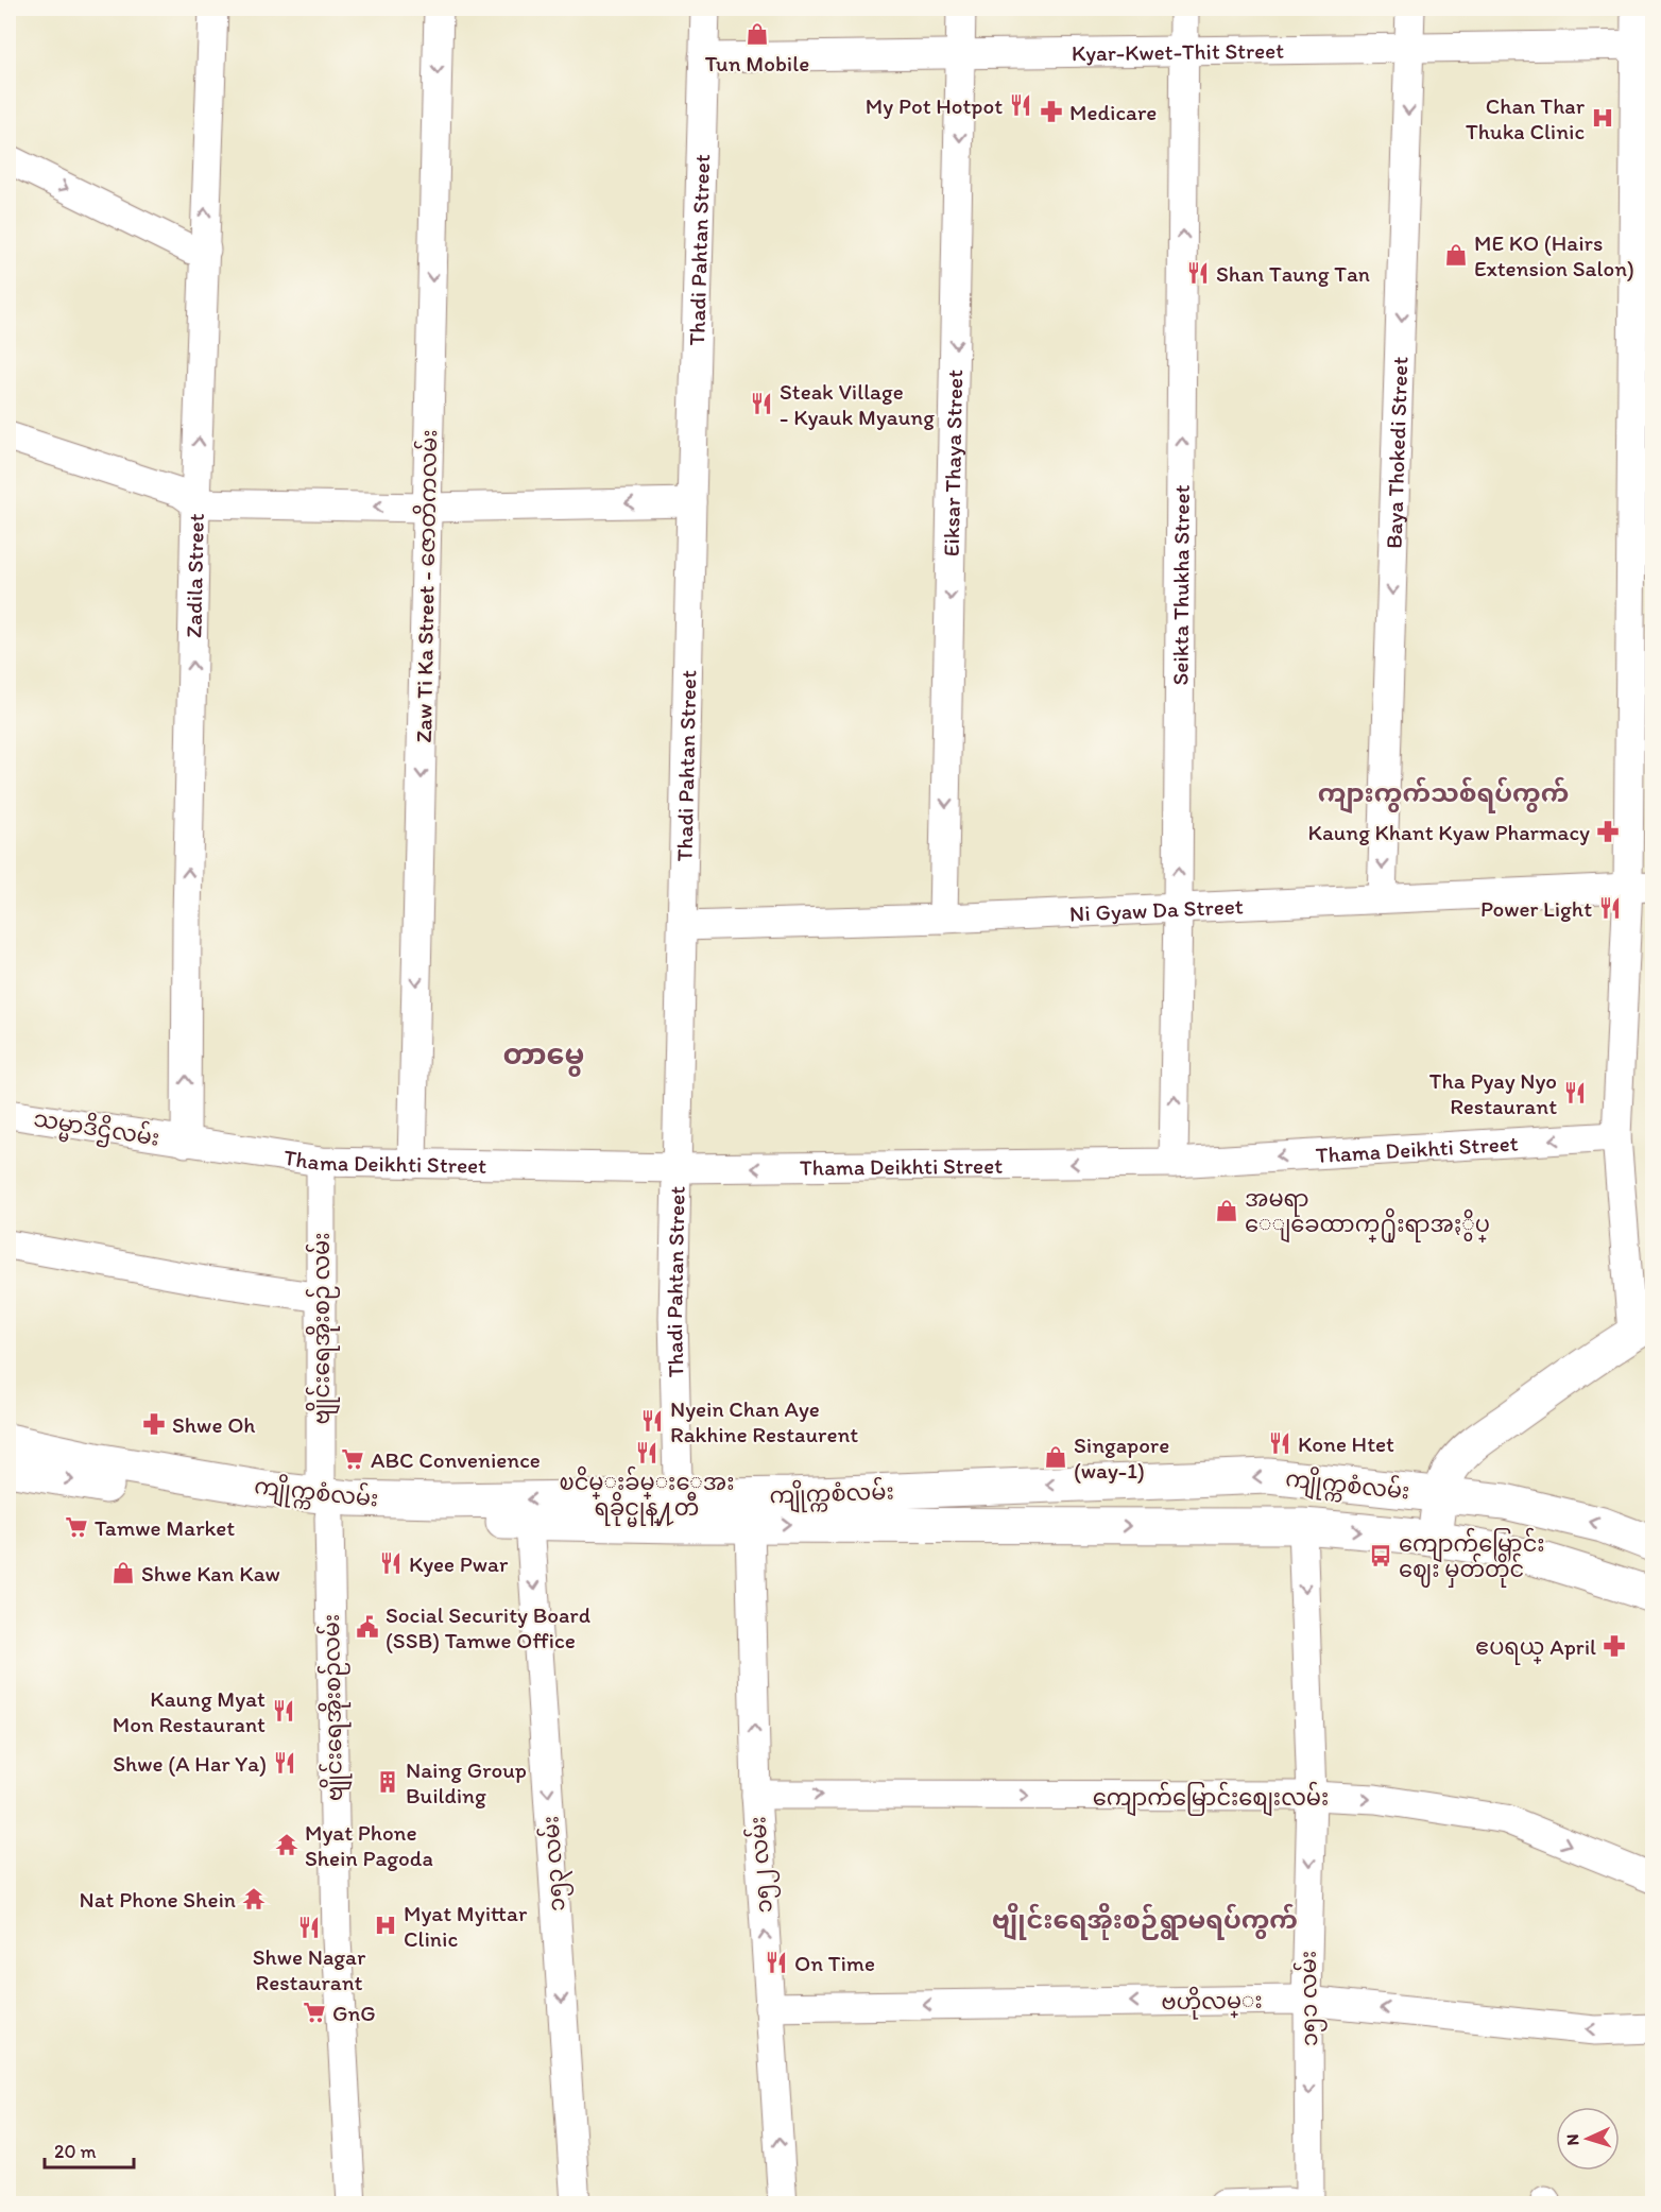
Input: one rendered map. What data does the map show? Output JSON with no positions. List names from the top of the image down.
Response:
{
  "streets": {
    "main road": ["ကျိုက္ကစံလမ်း"],
    "street": [
      "Kyar-Kwet-Thit Street",
      "Thadi Pahtan Street",
      "Baya Thokedi Street",
      "Eiksar Thaya Street",
      "Zadila Street",
      "Seikta Thukha Street",
      "Zaw Ti Ka Street - ဇောတိကလမ်း",
      "Ni Gyaw Da Street",
      "သမ္မာဒိဌိလမ်း",
      "Thama Deikhti Street",
      "ဗျိုင်းရေအိုးစဉ် လမ်း",
      "ဗျိုင်းရေအိုးစဉ်လမ်း",
      "ကျောက်မြောင်းစျေးလမ်း",
      "၁၅၃ လမ်း",
      "၁၅၂ လမ်း",
      "၁၅၁ လမ်း",
      "ဗဟိုလမ္း"
    ]
  },
  "crossings": [
    ["Kyar-Kwet-Thit Street", "Thadi Pahtan Street"],
    ["Kyar-Kwet-Thit Street", "Baya Thokedi Street"],
    ["Kyar-Kwet-Thit Street", "Eiksar Thaya Street"],
    ["Kyar-Kwet-Thit Street", "Seikta Thukha Street"],
    ["Thadi Pahtan Street", "Ni Gyaw Da Street"],
    ["Thadi Pahtan Street", "Thama Deikhti Street"],
    ["Thadi Pahtan Street", "ကျိုက္ကစံလမ်း"],
    ["Baya Thokedi Street", "Ni Gyaw Da Street"],
    ["Eiksar Thaya Street", "Ni Gyaw Da Street"],
    ["Zadila Street", "သမ္မာဒိဌိလမ်း"],
    ["Zadila Street", "Thama Deikhti Street"],
    ["Seikta Thukha Street", "Ni Gyaw Da Street"],
    ["Seikta Thukha Street", "Thama Deikhti Street"],
    ["Zaw Ti Ka Street - ဇောတိကလမ်း", "Thama Deikhti Street"],
    ["သမ္မာဒိဌိလမ်း", "Thama Deikhti Street"],
    ["Thama Deikhti Street", "ဗျိုင်းရေအိုးစဉ် လမ်း"],
    ["ဗျိုင်းရေအိုးစဉ် လမ်း", "ကျိုက္ကစံလမ်း"],
    ["ဗျိုင်းရေအိုးစဉ် လမ်း", "ဗျိုင်းရေအိုးစဉ်လမ်း"],
    ["ကျိုက္ကစံလမ်း", "ဗျိုင်းရေအိုးစဉ်လမ်း"],
    ["ကျိုက္ကစံလမ်း", "၁၅၃ လမ်း"],
    ["ကျိုက္ကစံလမ်း", "၁၅၂ လမ်း"],
    ["ကျိုက္ကစံလမ်း", "၁၅၁ လမ်း"],
    ["ကျောက်မြောင်းစျေးလမ်း", "၁၅၂ လမ်း"],
    ["ကျောက်မြောင်းစျေးလမ်း", "၁၅၁ လမ်း"],
    ["၁၅၂ လမ်း", "ဗဟိုလမ္း"],
    ["၁၅၁ လမ်း", "ဗဟိုလမ္း"]
  ],
  "one_way": [
    "Eiksar Thaya Street",
    "Zadila Street",
    "Seikta Thukha Street",
    "Zaw Ti Ka Street - ဇောတိကလမ်း",
    "Thama Deikhti Street",
    "ကျောက်မြောင်းစျေးလမ်း",
    "၁၅၃ လမ်း",
    "၁၅၂ လမ်း",
    "၁၅၁ လမ်း",
    "ဗဟိုလမ္း"
  ],
  "districts": ["ကျားကွက်သစ်ရပ်ကွက်", "တာမွေ", "ဗျိုင်းရေအိုးစဉ်ရွာမရပ်ကွက်"],
  "places": {
    "shop": [
      "Tun Mobile",
      "ME KO (Hairs Extension Salon)",
      "အမရာ ေျခေထာက္႐ိုးရာအႏွိပ္",
      "Singapore (way-1)",
      "Shwe Kan Kaw"
    ],
    "restaurant": [
      "My Pot Hotpot",
      "Shan Taung Tan",
      "Steak Village - Kyauk Myaung",
      "Power Light",
      "Tha Pyay Nyo Restaurant",
      "Nyein Chan Aye Rakhine Restaurent",
      "Kone Htet",
      "ၿငိမ္းခ်မ္းေအး ရခိုင္မုန္႔တီ",
      "Kyee Pwar",
      "Kaung Myat Mon Restaurant",
      "Shwe (A Har Ya)",
      "Shwe Nagar Restaurant",
      "On Time"
    ],
    "pharmacy": [
      "Medicare",
      "Kaung Khant Kyaw Pharmacy",
      "Shwe Oh",
      "ဧပရယ္ April"
    ],
    "hospital": ["Chan Thar Thuka Clinic", "Myat Myittar Clinic"],
    "supermarket": ["ABC Convenience", "Tamwe Market", "GnG"],
    "bus stop": ["ကျောက်မြောင်း ဈေး မှတ်တိုင်"],
    "public building": ["Social Security Board (SSB) Tamwe Office"],
    "building": ["Naing Group Building"],
    "temple": ["Myat Phone Shein Pagoda", "Nat Phone Shein"]
  },
  "scale_bar": "20 m",
  "north": "left"
}
